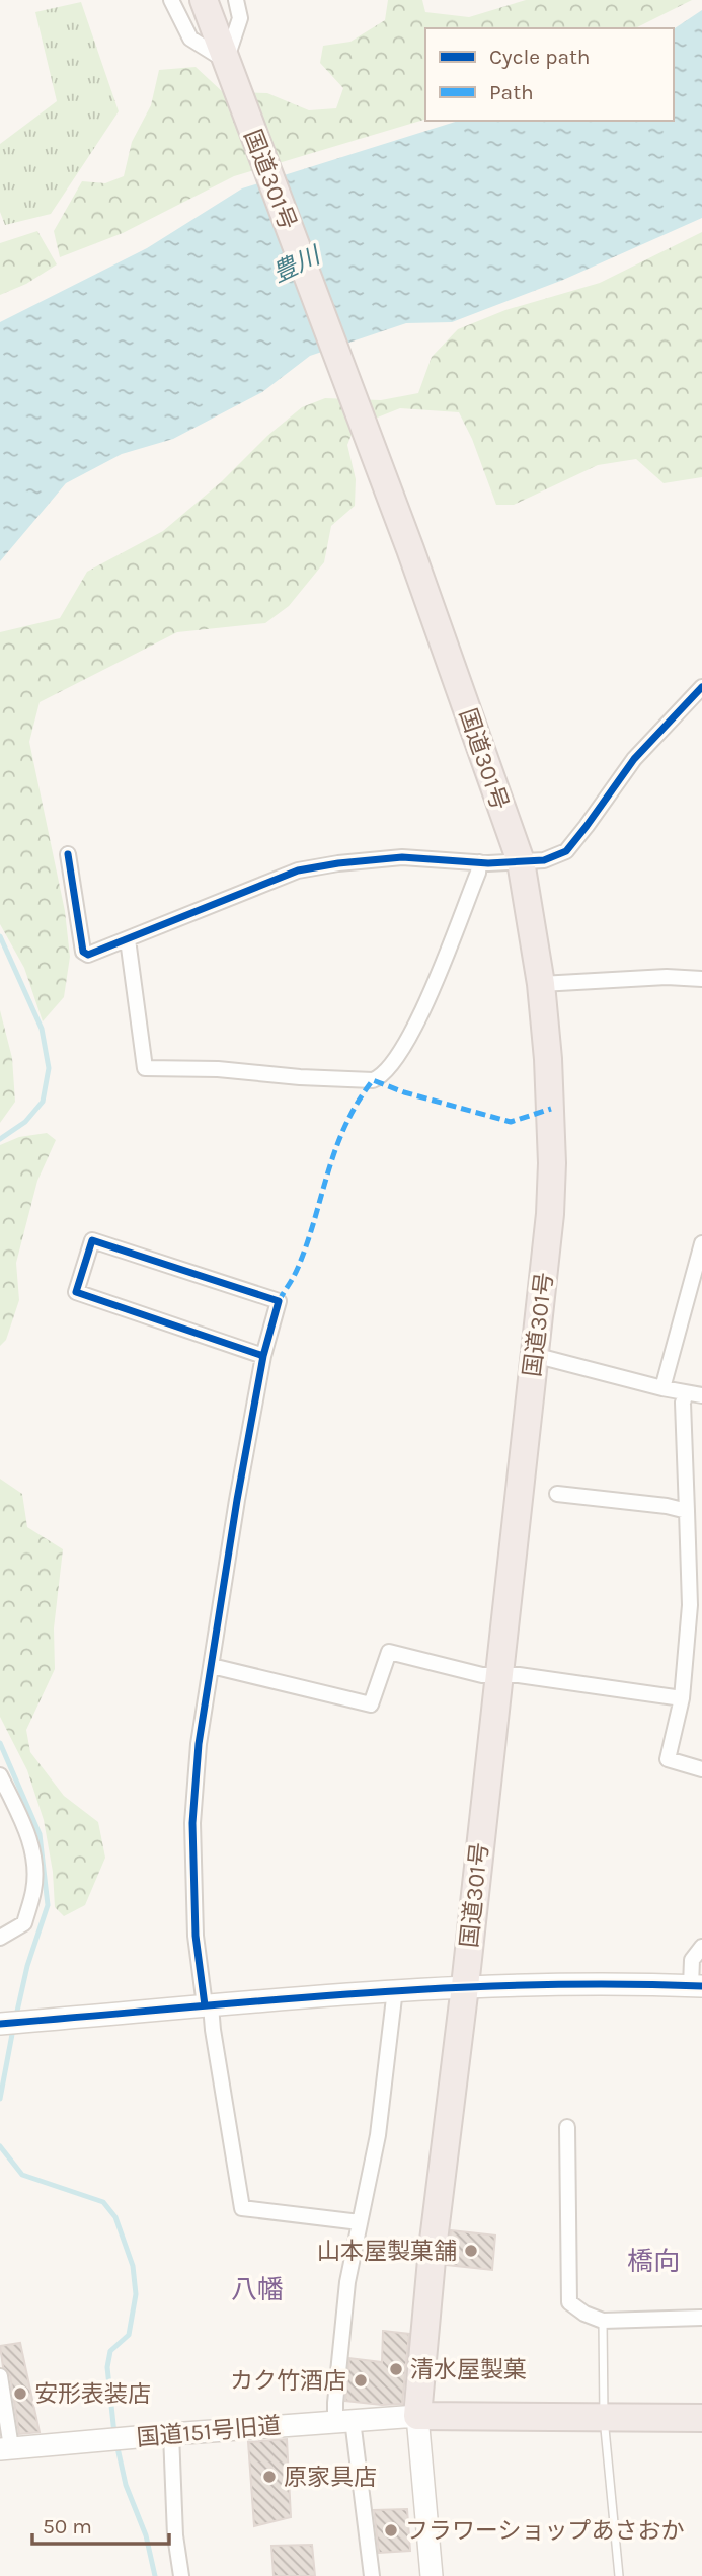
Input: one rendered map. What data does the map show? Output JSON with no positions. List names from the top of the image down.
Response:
{
  "streets": {
    "highway": ["国道301号"],
    "street": ["国道151号旧道"]
  },
  "crossings": [
    ["国道301号", "国道151号旧道"]
  ],
  "districts": ["橋向", "八幡"],
  "water": ["豊川"],
  "places": [
    "山本屋製菓舗",
    "清水屋製菓",
    "カク竹酒店",
    "安形表装店",
    "原家具店",
    "フラワーショップあさおか"
  ],
  "legend": ["Cycle path", "Path"],
  "scale_bar": "50 m"
}
